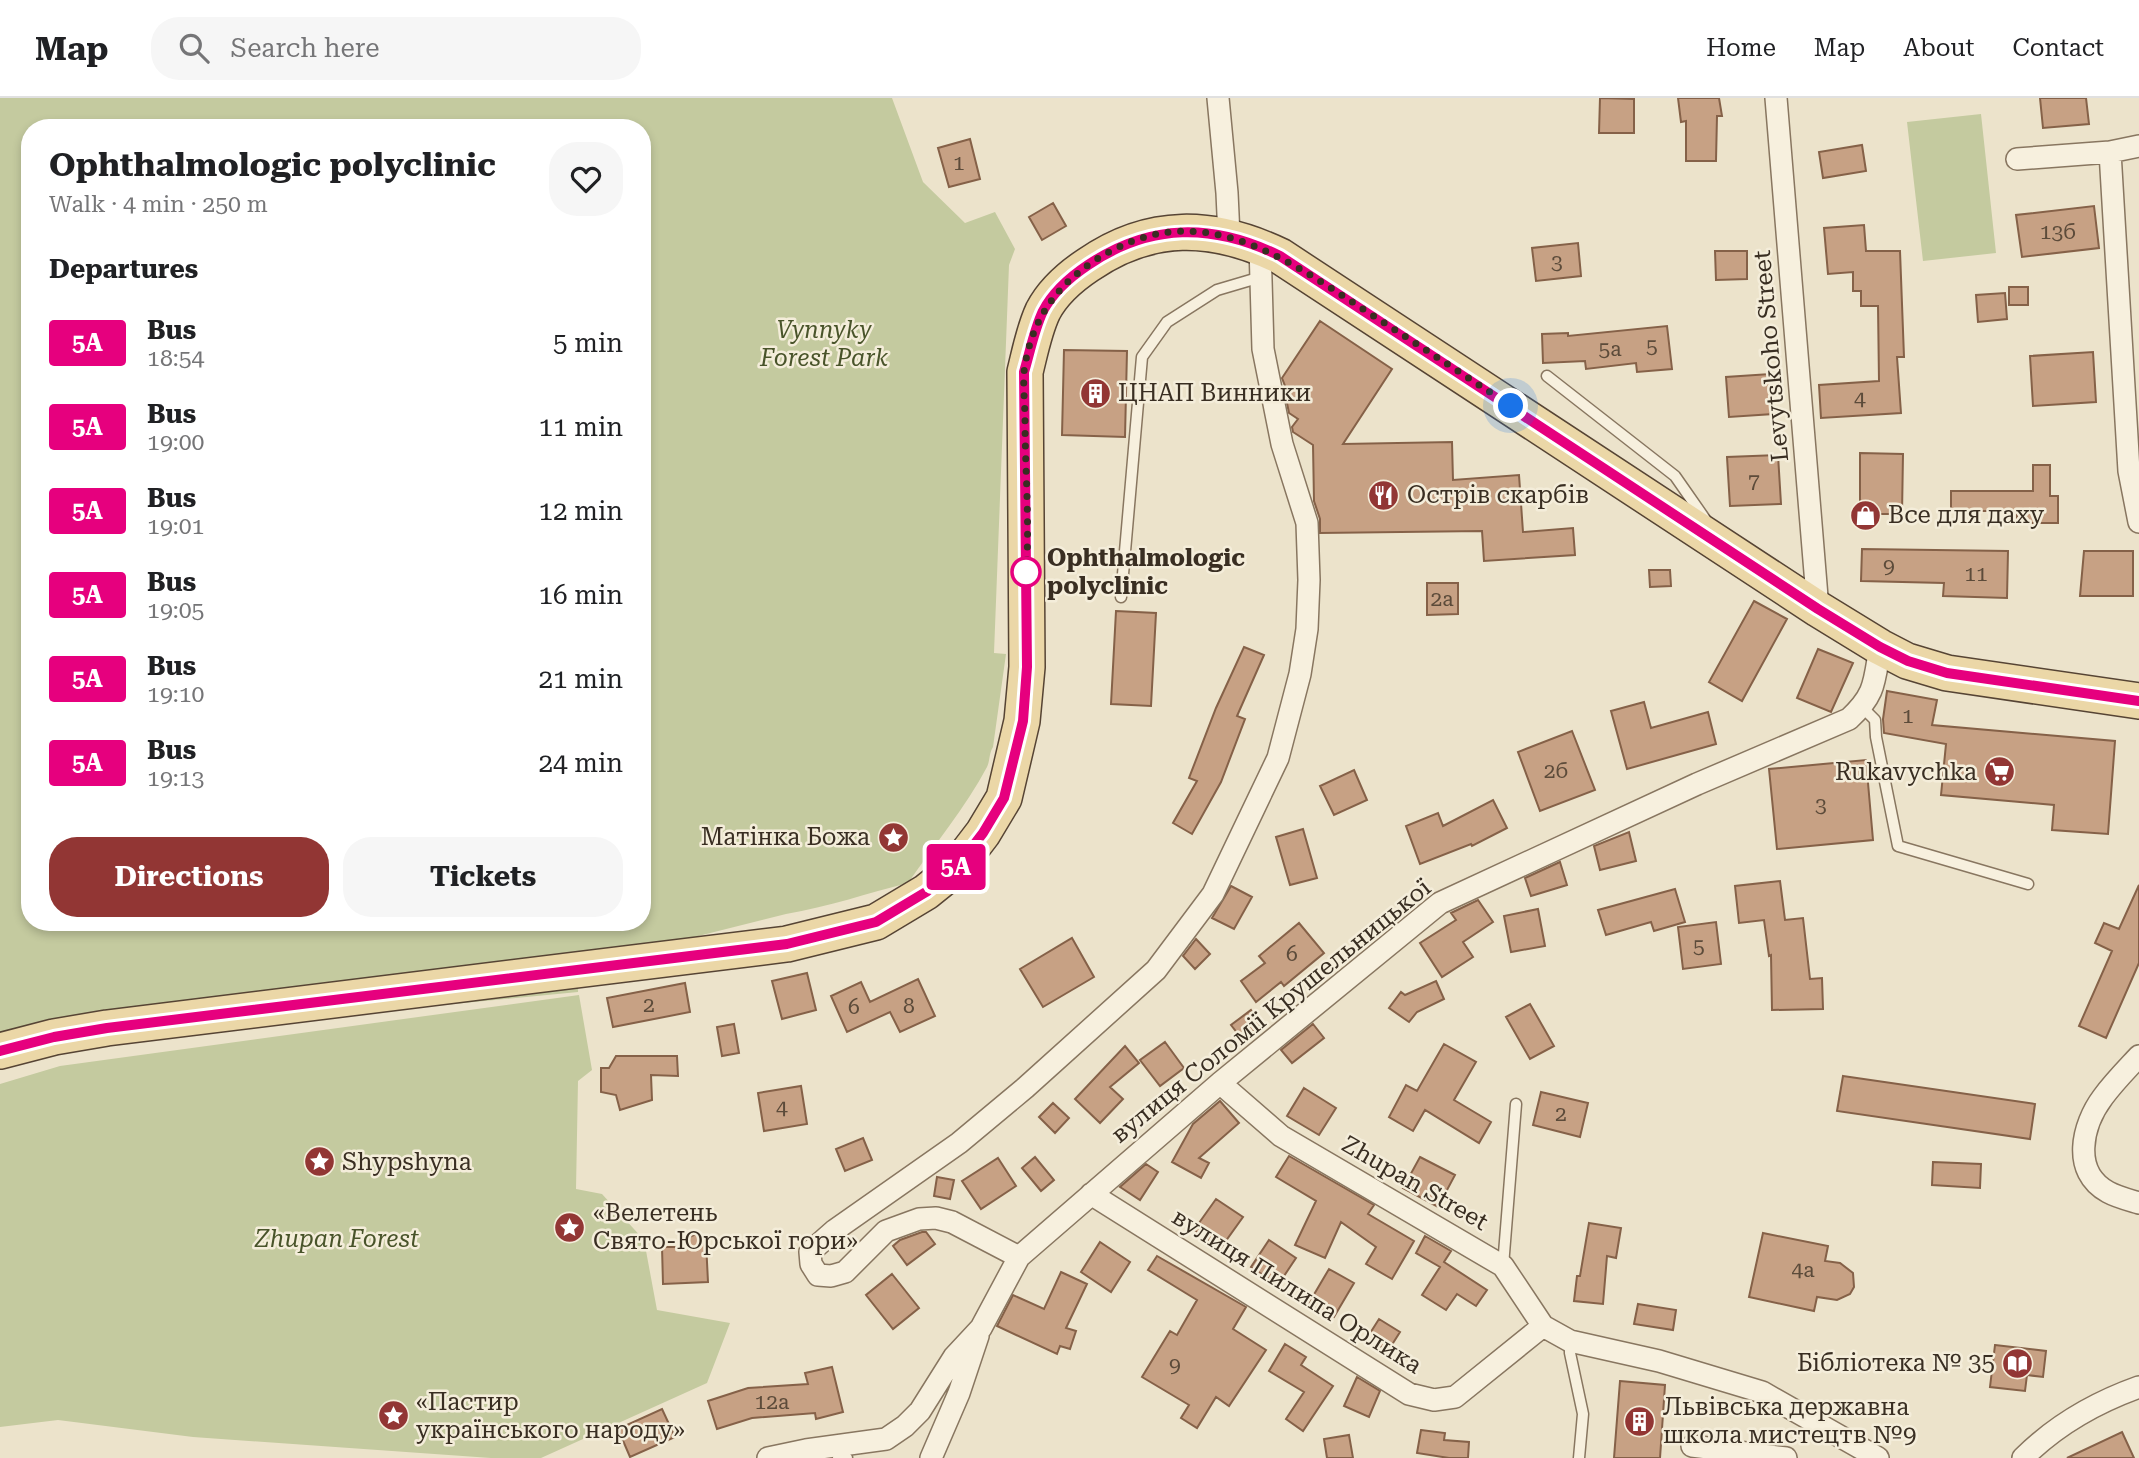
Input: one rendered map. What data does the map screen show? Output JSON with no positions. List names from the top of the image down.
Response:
{
  "streets": {
    "street": [
      "Levytskoho Street",
      "вулиця Соломії Крушельницької",
      "Zhupan Street",
      "вулиця Пилипа Орлика"
    ]
  },
  "crossings": [
    ["вулиця Соломії Крушельницької", "Zhupan Street"],
    ["вулиця Соломії Крушельницької", "вулиця Пилипа Орлика"],
    ["Zhupan Street", "вулиця Пилипа Орлика"]
  ],
  "parks": ["Vynnyky Forest Park", "Zhupan Forest"],
  "places": {
    "building": ["ЦНАП Винники", "Львівська державна школа мистецтв №9"],
    "restaurant": ["Острів скарбів"],
    "shop": ["Все для даху"],
    "other": ["Ophthalmologic polyclinic"],
    "supermarket": ["Rukavychka"],
    "place": [
      "Матінка Божа",
      "Shypshyna",
      "«Велетень Свято-Юрської гори»",
      "«Пастир українського народу»"
    ],
    "library": ["Бібліотека № 35"]
  },
  "lines": ["bus line 5А"],
  "house_numbers": [
    "1",
    "13б",
    "3",
    "5",
    "5а",
    "4",
    "7",
    "9",
    "11",
    "2а",
    "1",
    "2б",
    "3",
    "5",
    "6",
    "2",
    "8",
    "6",
    "4",
    "2",
    "4а",
    "9",
    "12а"
  ],
  "page": {
    "header": "Map",
    "search": "Search here",
    "nav": [
      "Home",
      "Map",
      "About",
      "Contact"
    ],
    "on_map": "5А",
    "heading": [
      ["Ophthalmologic polyclinic", "Walk · 4 min · 250 m"],
      "Departures"
    ],
    "list": [
      {
        "mark": "5А",
        "name": "Bus",
        "note": "18:54",
        "value": "5 min"
      },
      {
        "mark": "5А",
        "name": "Bus",
        "note": "19:00",
        "value": "11 min"
      },
      {
        "mark": "5А",
        "name": "Bus",
        "note": "19:01",
        "value": "12 min"
      },
      {
        "mark": "5А",
        "name": "Bus",
        "note": "19:05",
        "value": "16 min"
      },
      {
        "mark": "5А",
        "name": "Bus",
        "note": "19:10",
        "value": "21 min"
      },
      {
        "mark": "5А",
        "name": "Bus",
        "note": "19:13",
        "value": "24 min"
      }
    ],
    "buttons": ["Directions", "Tickets"]
  }
}
